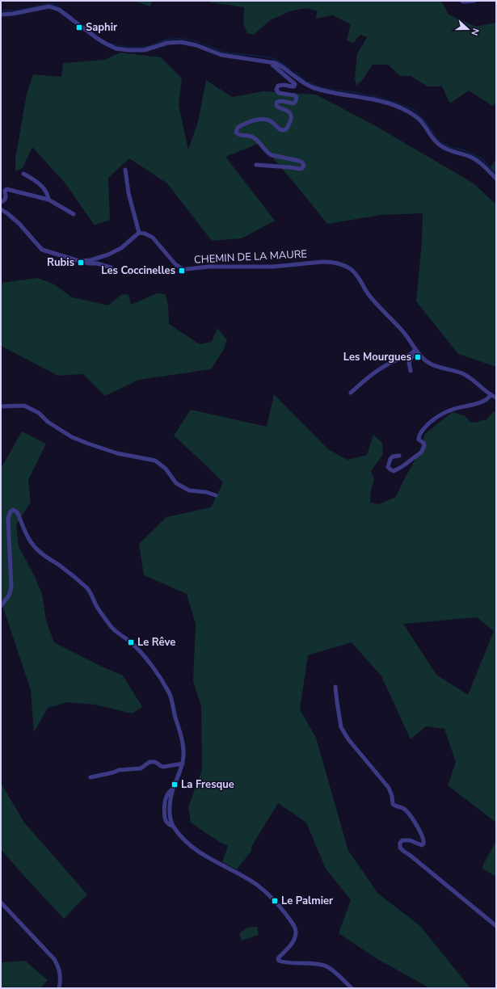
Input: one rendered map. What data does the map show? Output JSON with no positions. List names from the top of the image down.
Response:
{
  "streets": {
    "street": ["CHEMIN DE LA MAURE"]
  },
  "places": {
    "transit": [
      "Saphir",
      "Rubis",
      "Les Coccinelles",
      "Les Mourgues",
      "Le Rêve",
      "La Fresque",
      "Le Palmier"
    ]
  },
  "north": "right"
}
